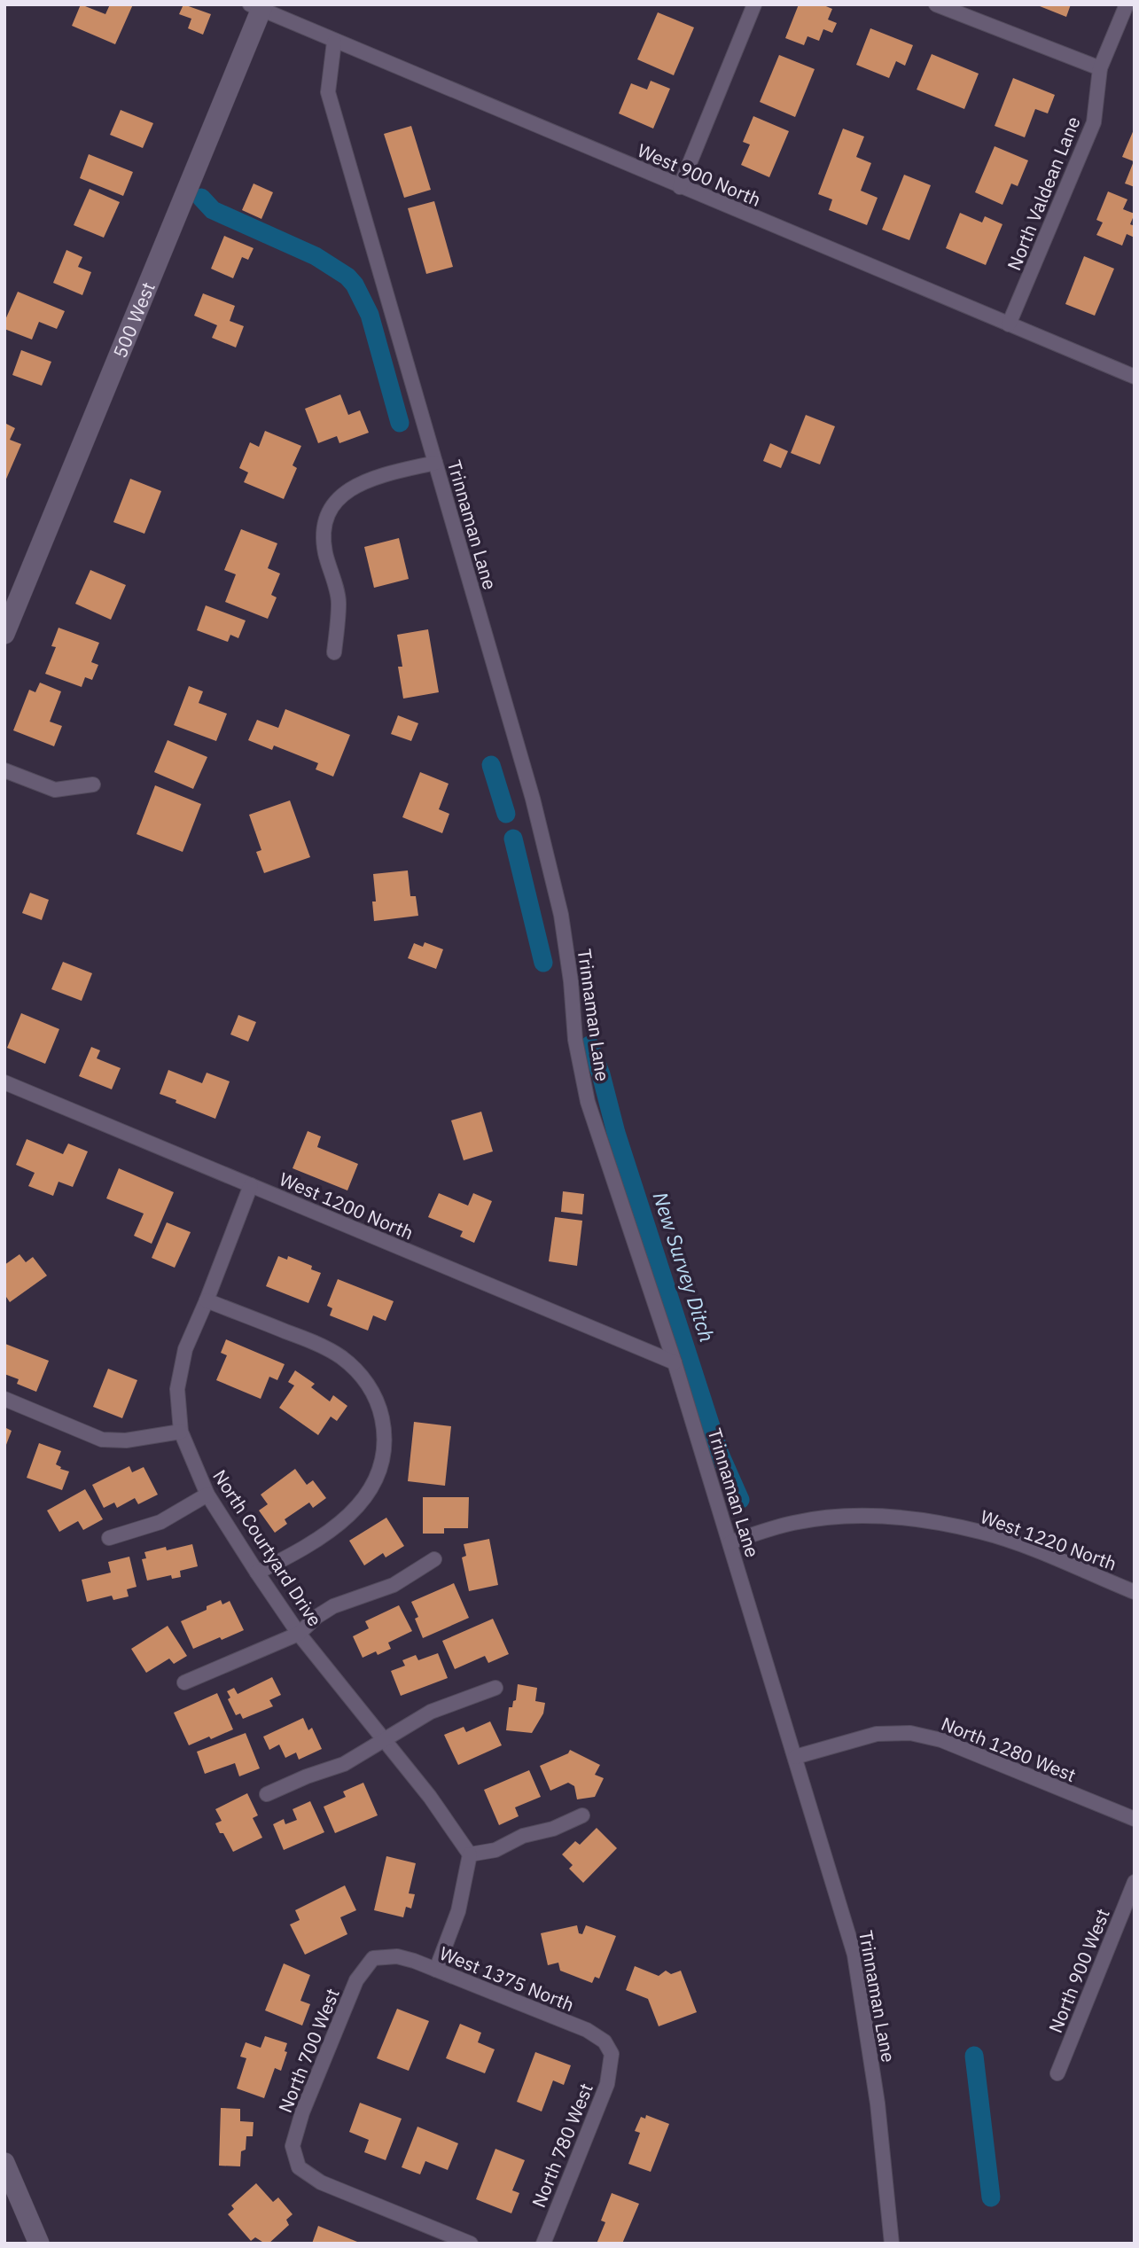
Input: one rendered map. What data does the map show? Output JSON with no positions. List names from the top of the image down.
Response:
{
  "streets": {
    "main road": ["500 West"],
    "street": [
      "West 900 North",
      "North Valdean Lane",
      "Trinnaman Lane",
      "West 1200 North",
      "West 1220 North",
      "North Courtyard Drive",
      "North 1280 West",
      "North 900 West",
      "West 1375 North",
      "North 700 West",
      "North 780 West"
    ]
  },
  "crossings": [
    ["West 900 North", "North Valdean Lane"],
    ["West 900 North", "500 West"],
    ["West 900 North", "Trinnaman Lane"],
    ["Trinnaman Lane", "West 1200 North"],
    ["Trinnaman Lane", "West 1220 North"],
    ["Trinnaman Lane", "North 1280 West"],
    ["West 1200 North", "North Courtyard Drive"],
    ["West 1375 North", "North 700 West"],
    ["West 1375 North", "North 780 West"]
  ],
  "water": ["New Survey Ditch"]
}
